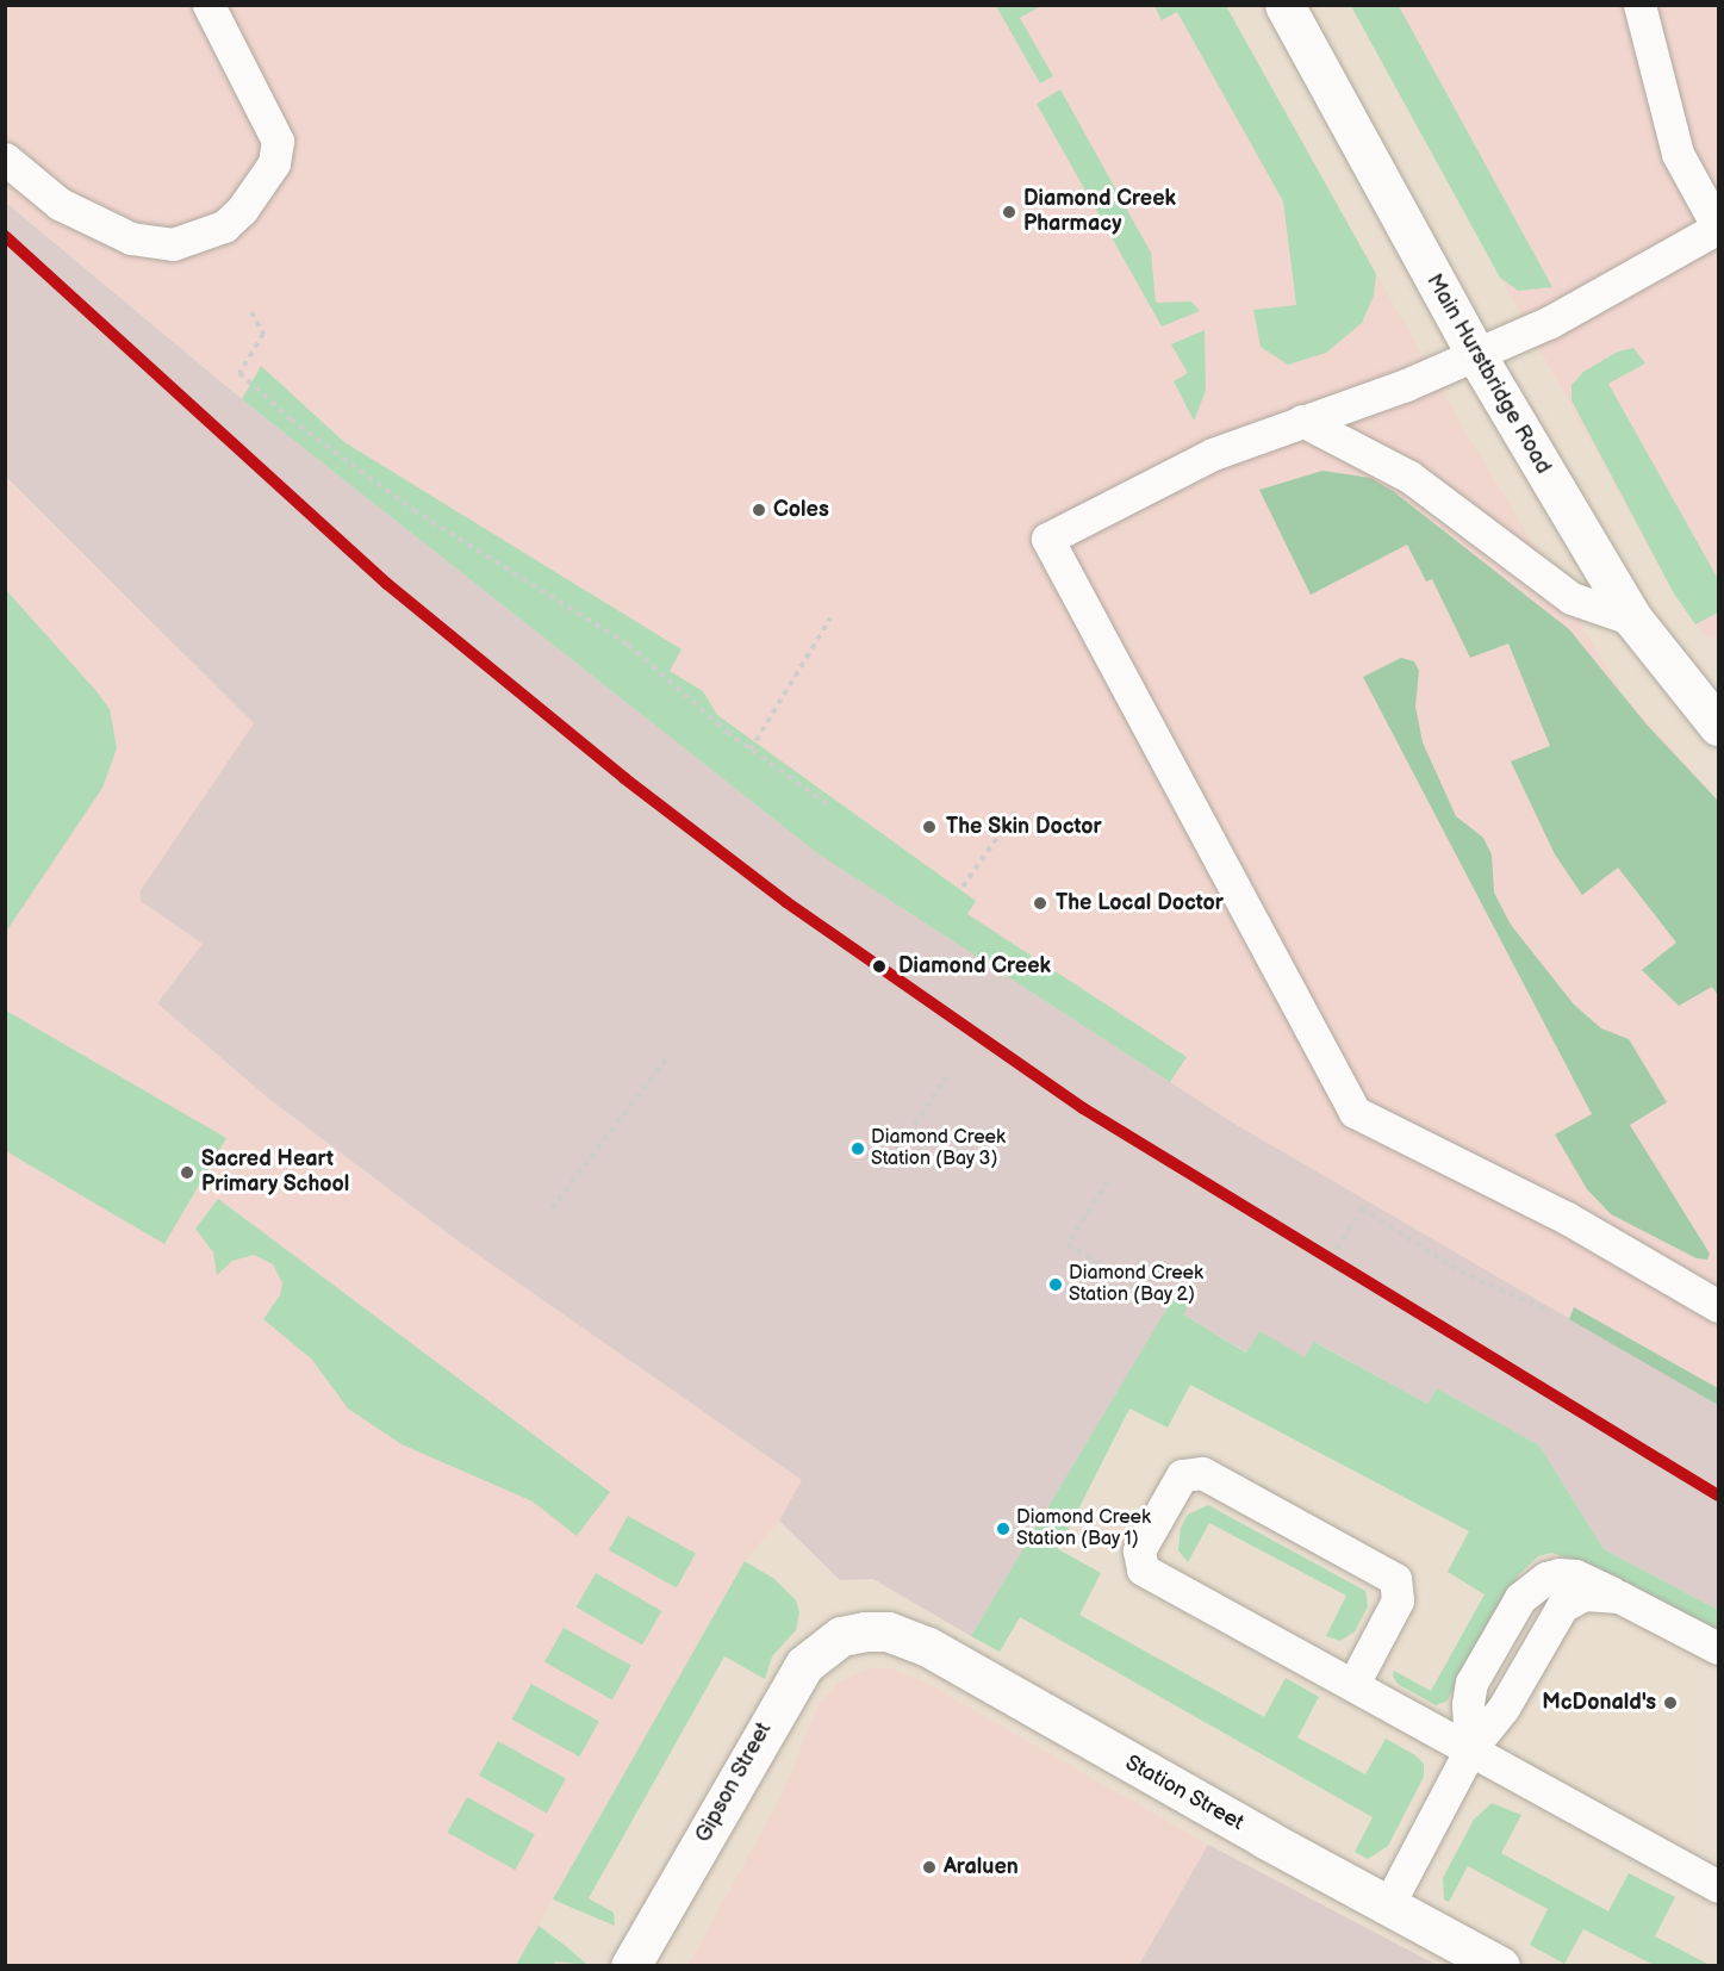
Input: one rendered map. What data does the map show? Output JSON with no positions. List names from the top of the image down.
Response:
{
  "streets": {
    "street": ["Main Hurstbridge Road", "Gipson Street", "Station Street"]
  },
  "crossings": [
    ["Gipson Street", "Station Street"]
  ],
  "places": [
    "Diamond Creek Pharmacy",
    "Coles",
    "The Skin Doctor",
    "The Local Doctor",
    "Diamond Creek",
    "Diamond Creek Station (Bay 3)",
    "Sacred Heart Primary School",
    "Diamond Creek Station (Bay 2)",
    "Diamond Creek Station (Bay 1)",
    "McDonald's",
    "Araluen"
  ]
}
